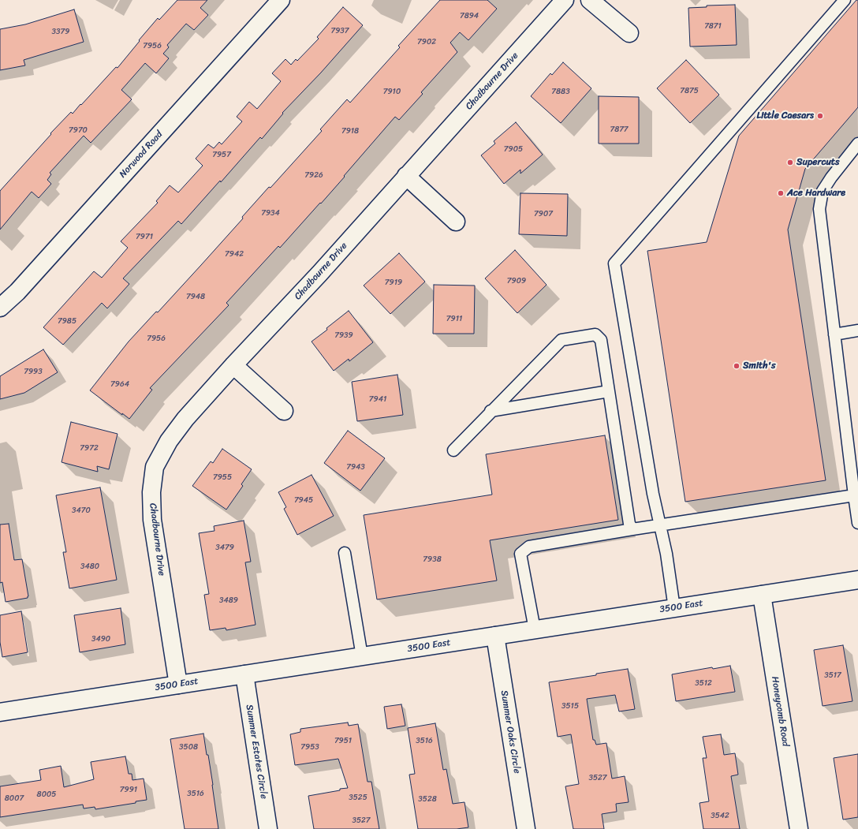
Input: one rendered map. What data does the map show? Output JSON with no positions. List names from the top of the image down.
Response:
{
  "streets": {
    "street": [
      "Chadbourne Drive",
      "Norwood Road",
      "3500 East",
      "Honeycomb Road",
      "Summer Oaks Circle",
      "Summer Estates Circle"
    ]
  },
  "crossings": [
    ["Chadbourne Drive", "3500 East"],
    ["3500 East", "Honeycomb Road"],
    ["3500 East", "Summer Oaks Circle"],
    ["3500 East", "Summer Estates Circle"]
  ],
  "places": [
    "Little Caesars",
    "Supercuts",
    "Ace Hardware",
    "Smith's"
  ],
  "house_numbers": [
    "7894",
    "7871",
    "7937",
    "3379",
    "7902",
    "7956",
    "7875",
    "7910",
    "7883",
    "7877",
    "7970",
    "7918",
    "7905",
    "7957",
    "7926",
    "7934",
    "7907",
    "7971",
    "7942",
    "7909",
    "7919",
    "7948",
    "7911",
    "7985",
    "7939",
    "7956",
    "7993",
    "7964",
    "7941",
    "7972",
    "7943",
    "7955",
    "7945",
    "3470",
    "3479",
    "7938",
    "3480",
    "3489",
    "3490",
    "3517",
    "3512",
    "3515",
    "7951",
    "3516",
    "3508",
    "7953",
    "3527",
    "7991",
    "3516",
    "8005",
    "3525",
    "8007",
    "3528",
    "3542",
    "3527"
  ]
}
